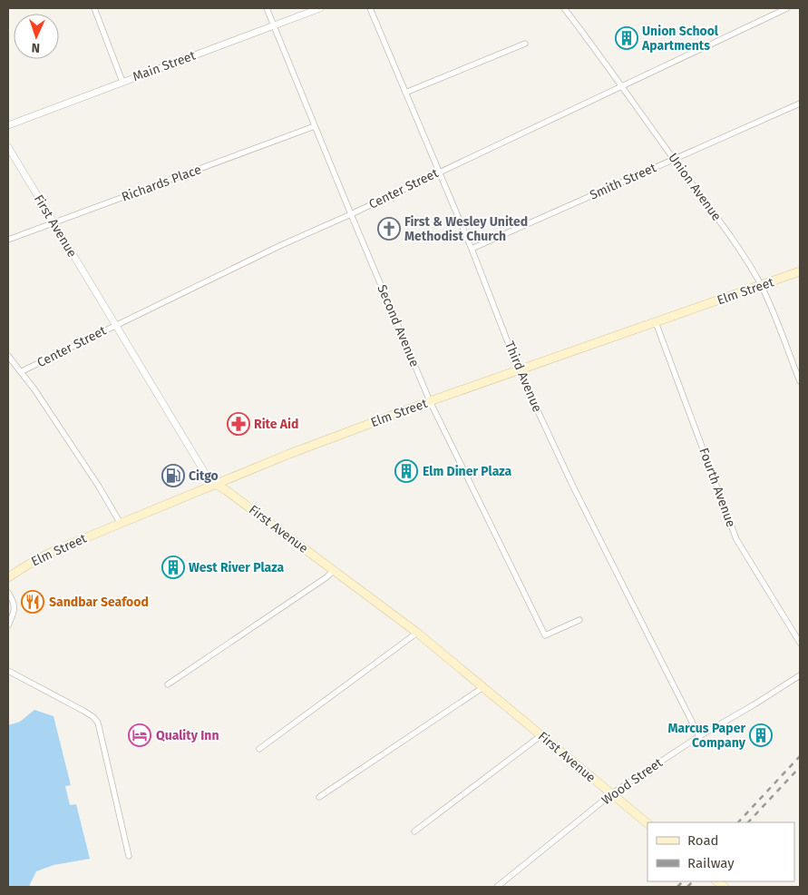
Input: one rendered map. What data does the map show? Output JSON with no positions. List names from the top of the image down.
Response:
{
  "streets": {
    "main road": ["First Avenue", "Elm Street"],
    "street": [
      "Main Street",
      "Smith Street",
      "Richards Place",
      "Union Avenue",
      "Center Street",
      "Second Avenue",
      "Third Avenue",
      "Fourth Avenue",
      "Wood Street"
    ]
  },
  "crossings": [
    ["Main Street", "Second Avenue"],
    ["Smith Street", "Union Avenue"],
    ["Smith Street", "Third Avenue"],
    ["Richards Place", "First Avenue"],
    ["Richards Place", "Second Avenue"],
    ["Union Avenue", "Center Street"],
    ["Union Avenue", "Elm Street"],
    ["Center Street", "First Avenue"],
    ["Center Street", "Second Avenue"],
    ["Center Street", "Third Avenue"],
    ["First Avenue", "Elm Street"],
    ["First Avenue", "Wood Street"],
    ["Elm Street", "Second Avenue"],
    ["Elm Street", "Third Avenue"],
    ["Elm Street", "Fourth Avenue"],
    ["Third Avenue", "Wood Street"]
  ],
  "places": {
    "building": [
      "Union School Apartments",
      "Elm Diner Plaza",
      "West River Plaza",
      "Marcus Paper Company"
    ],
    "church": ["First & Wesley United Methodist Church"],
    "pharmacy": ["Rite Aid"],
    "fuel station": ["Citgo"],
    "restaurant": ["Sandbar Seafood"],
    "hotel": ["Quality Inn"]
  },
  "legend": ["Road", "Railway"],
  "north": "bottom"
}
